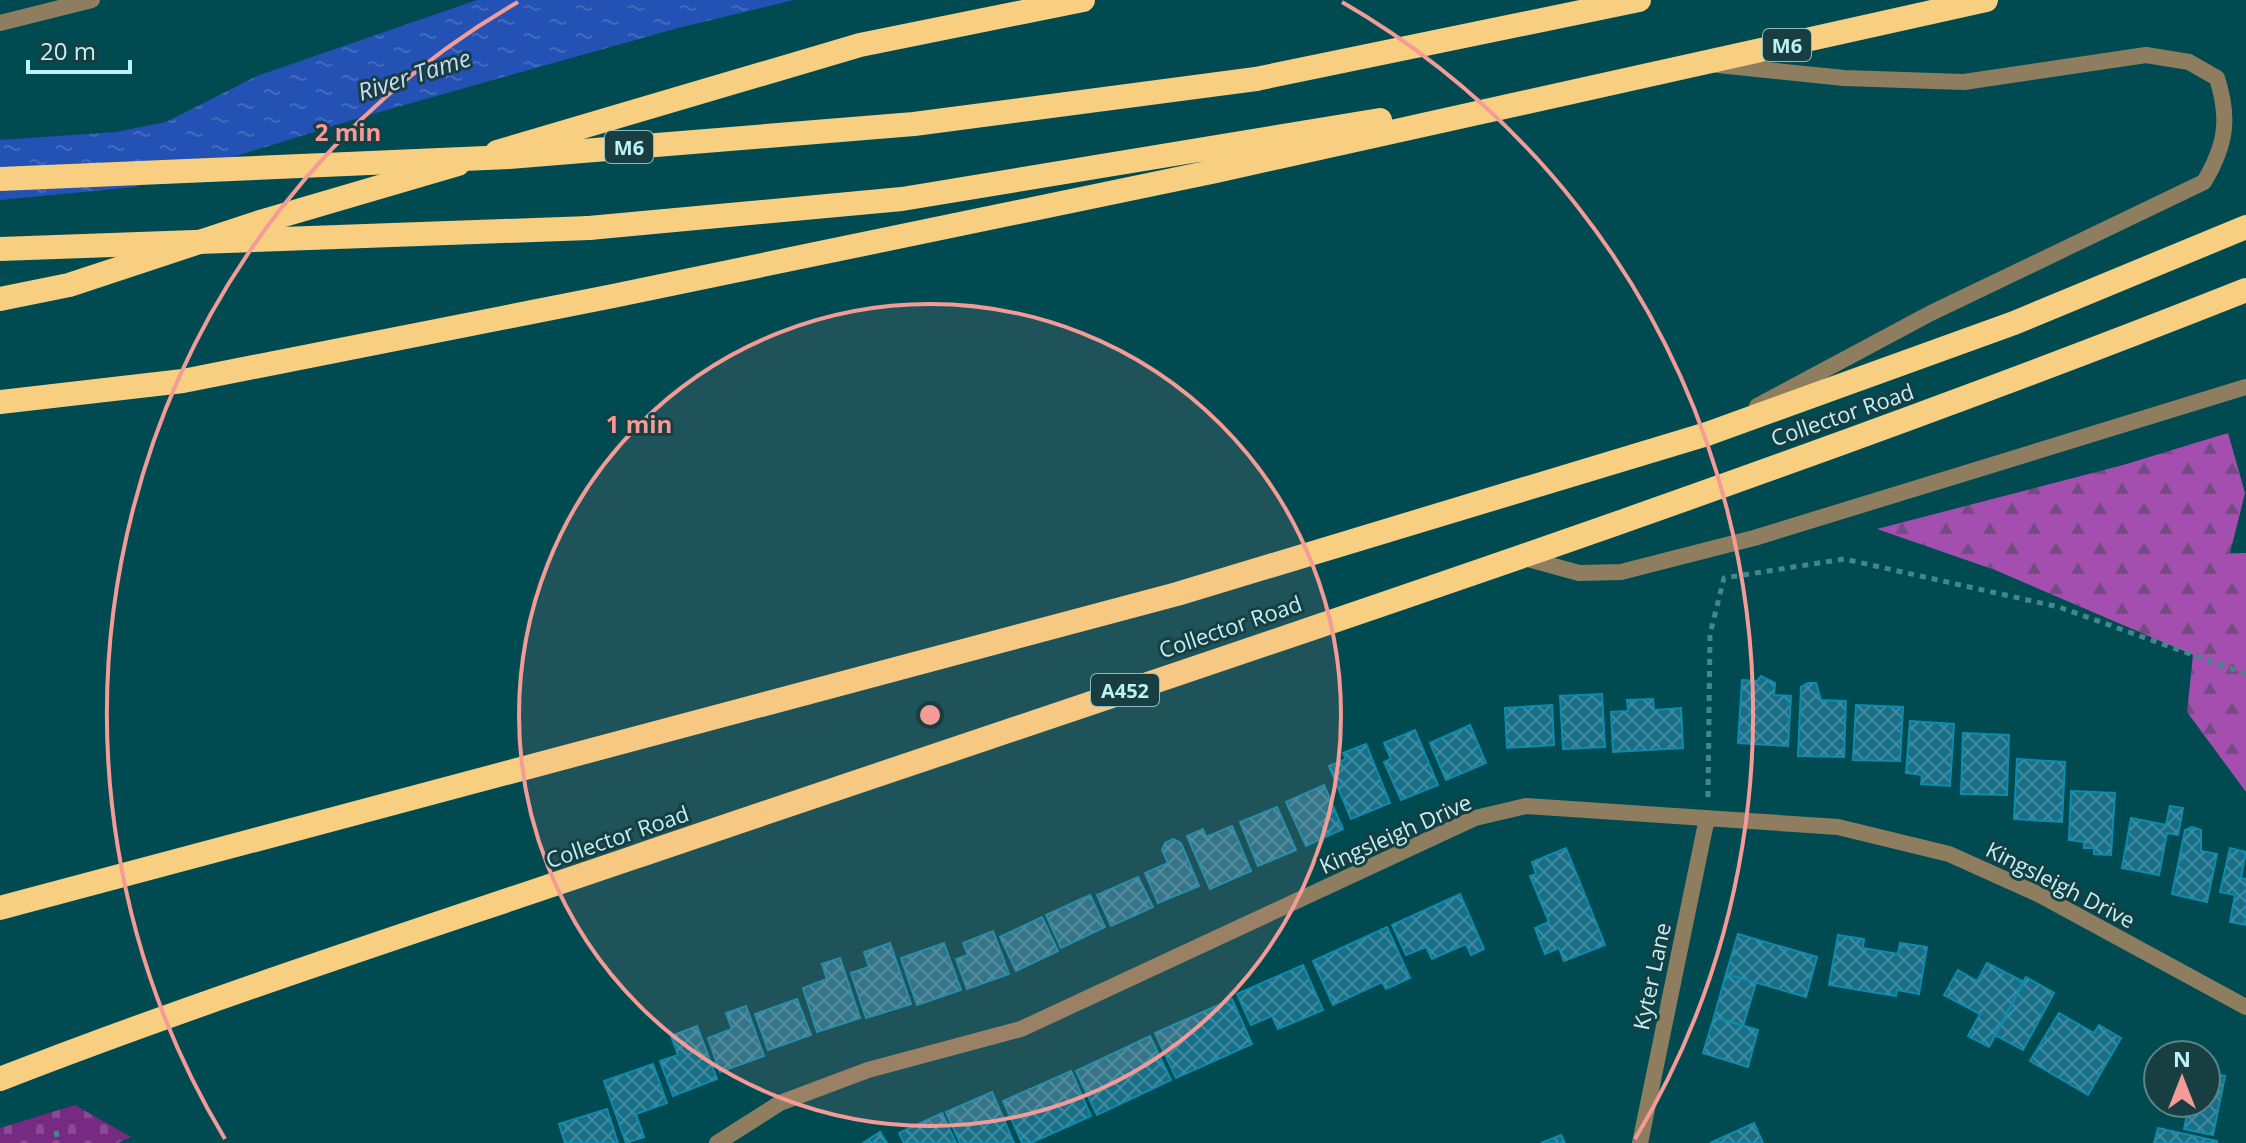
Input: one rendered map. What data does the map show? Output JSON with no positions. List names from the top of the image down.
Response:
{
  "streets": {
    "highway": ["M6", "Collector Road", "A452"],
    "street": ["Kingsleigh Drive", "Kyter Lane"]
  },
  "crossings": [
    ["Kingsleigh Drive", "Kyter Lane"]
  ],
  "water": ["River Tame"],
  "scale_bar": "20 m",
  "north": "top",
  "rings": ["2 min", "1 min"]
}
